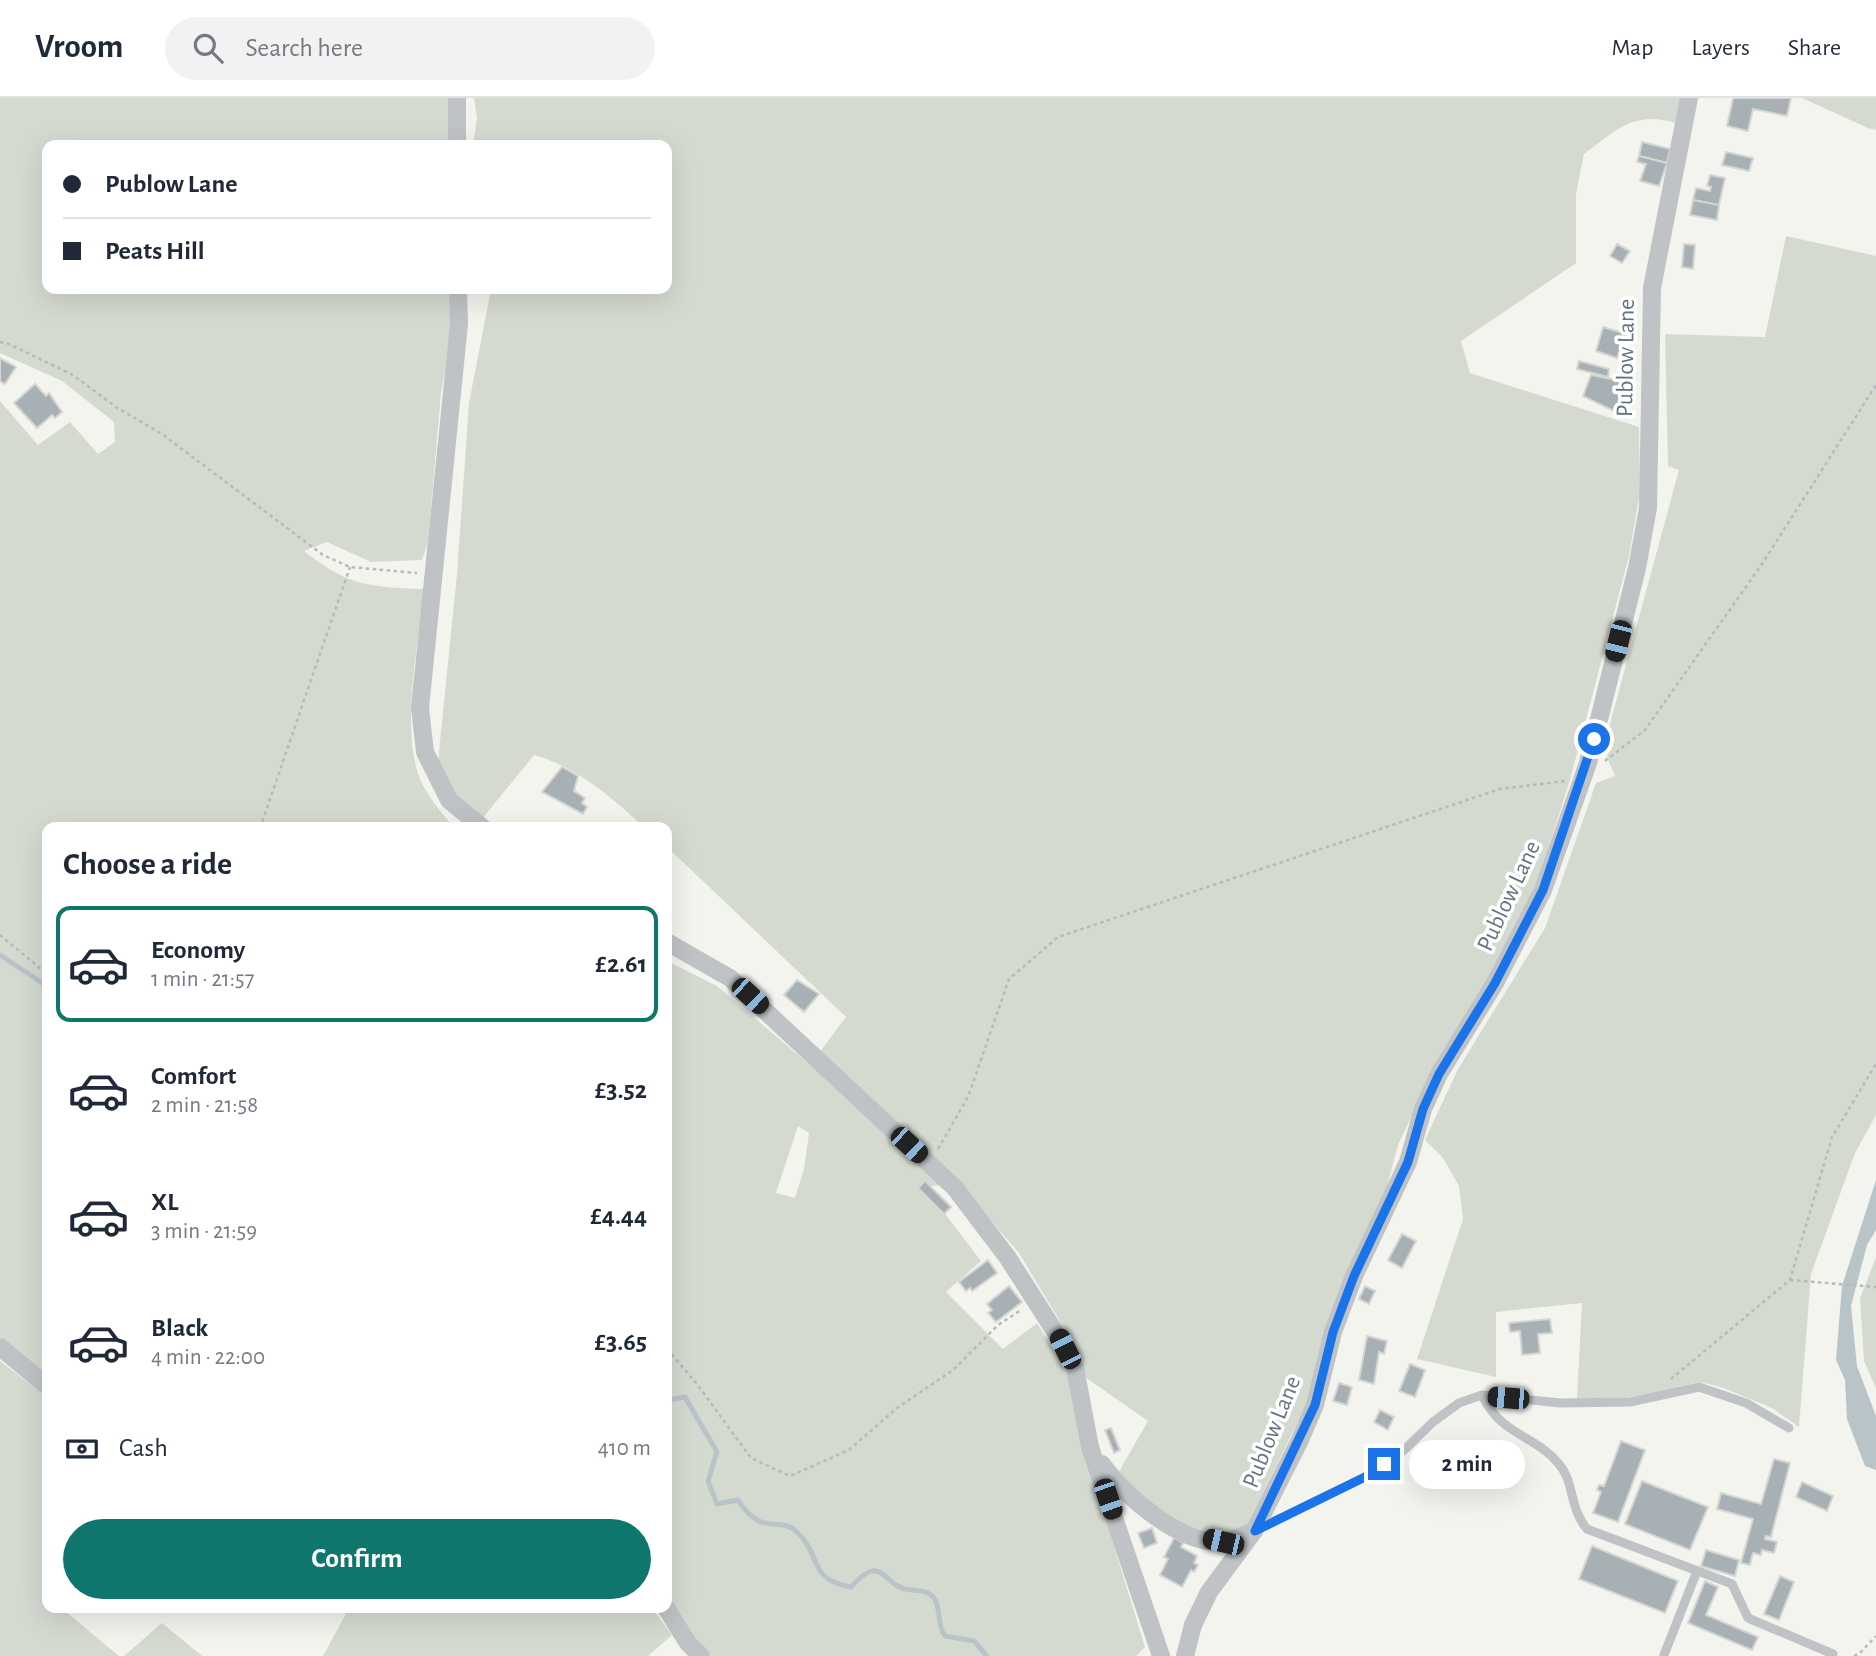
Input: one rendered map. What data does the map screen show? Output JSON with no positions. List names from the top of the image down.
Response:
{
  "streets": {
    "street": ["Publow Lane"]
  },
  "page": {
    "header": "Vroom",
    "search": "Search here",
    "nav": ["Map", "Layers", "Share"],
    "banner": ["Publow Lane", "Peats Hill"],
    "heading": "Choose a ride",
    "list": [
      {
        "name": "Economy",
        "note": "1 min · 21:57",
        "value": "£2.61"
      },
      {
        "name": "Comfort",
        "note": "2 min · 21:58",
        "value": "£3.52"
      },
      {
        "name": "XL",
        "note": "3 min · 21:59",
        "value": "£4.44"
      },
      {
        "name": "Black",
        "note": "4 min · 22:00",
        "value": "£3.65"
      }
    ],
    "pay": ["Cash", "410 m"],
    "bubble": "2 min",
    "buttons": "Confirm"
  }
}
